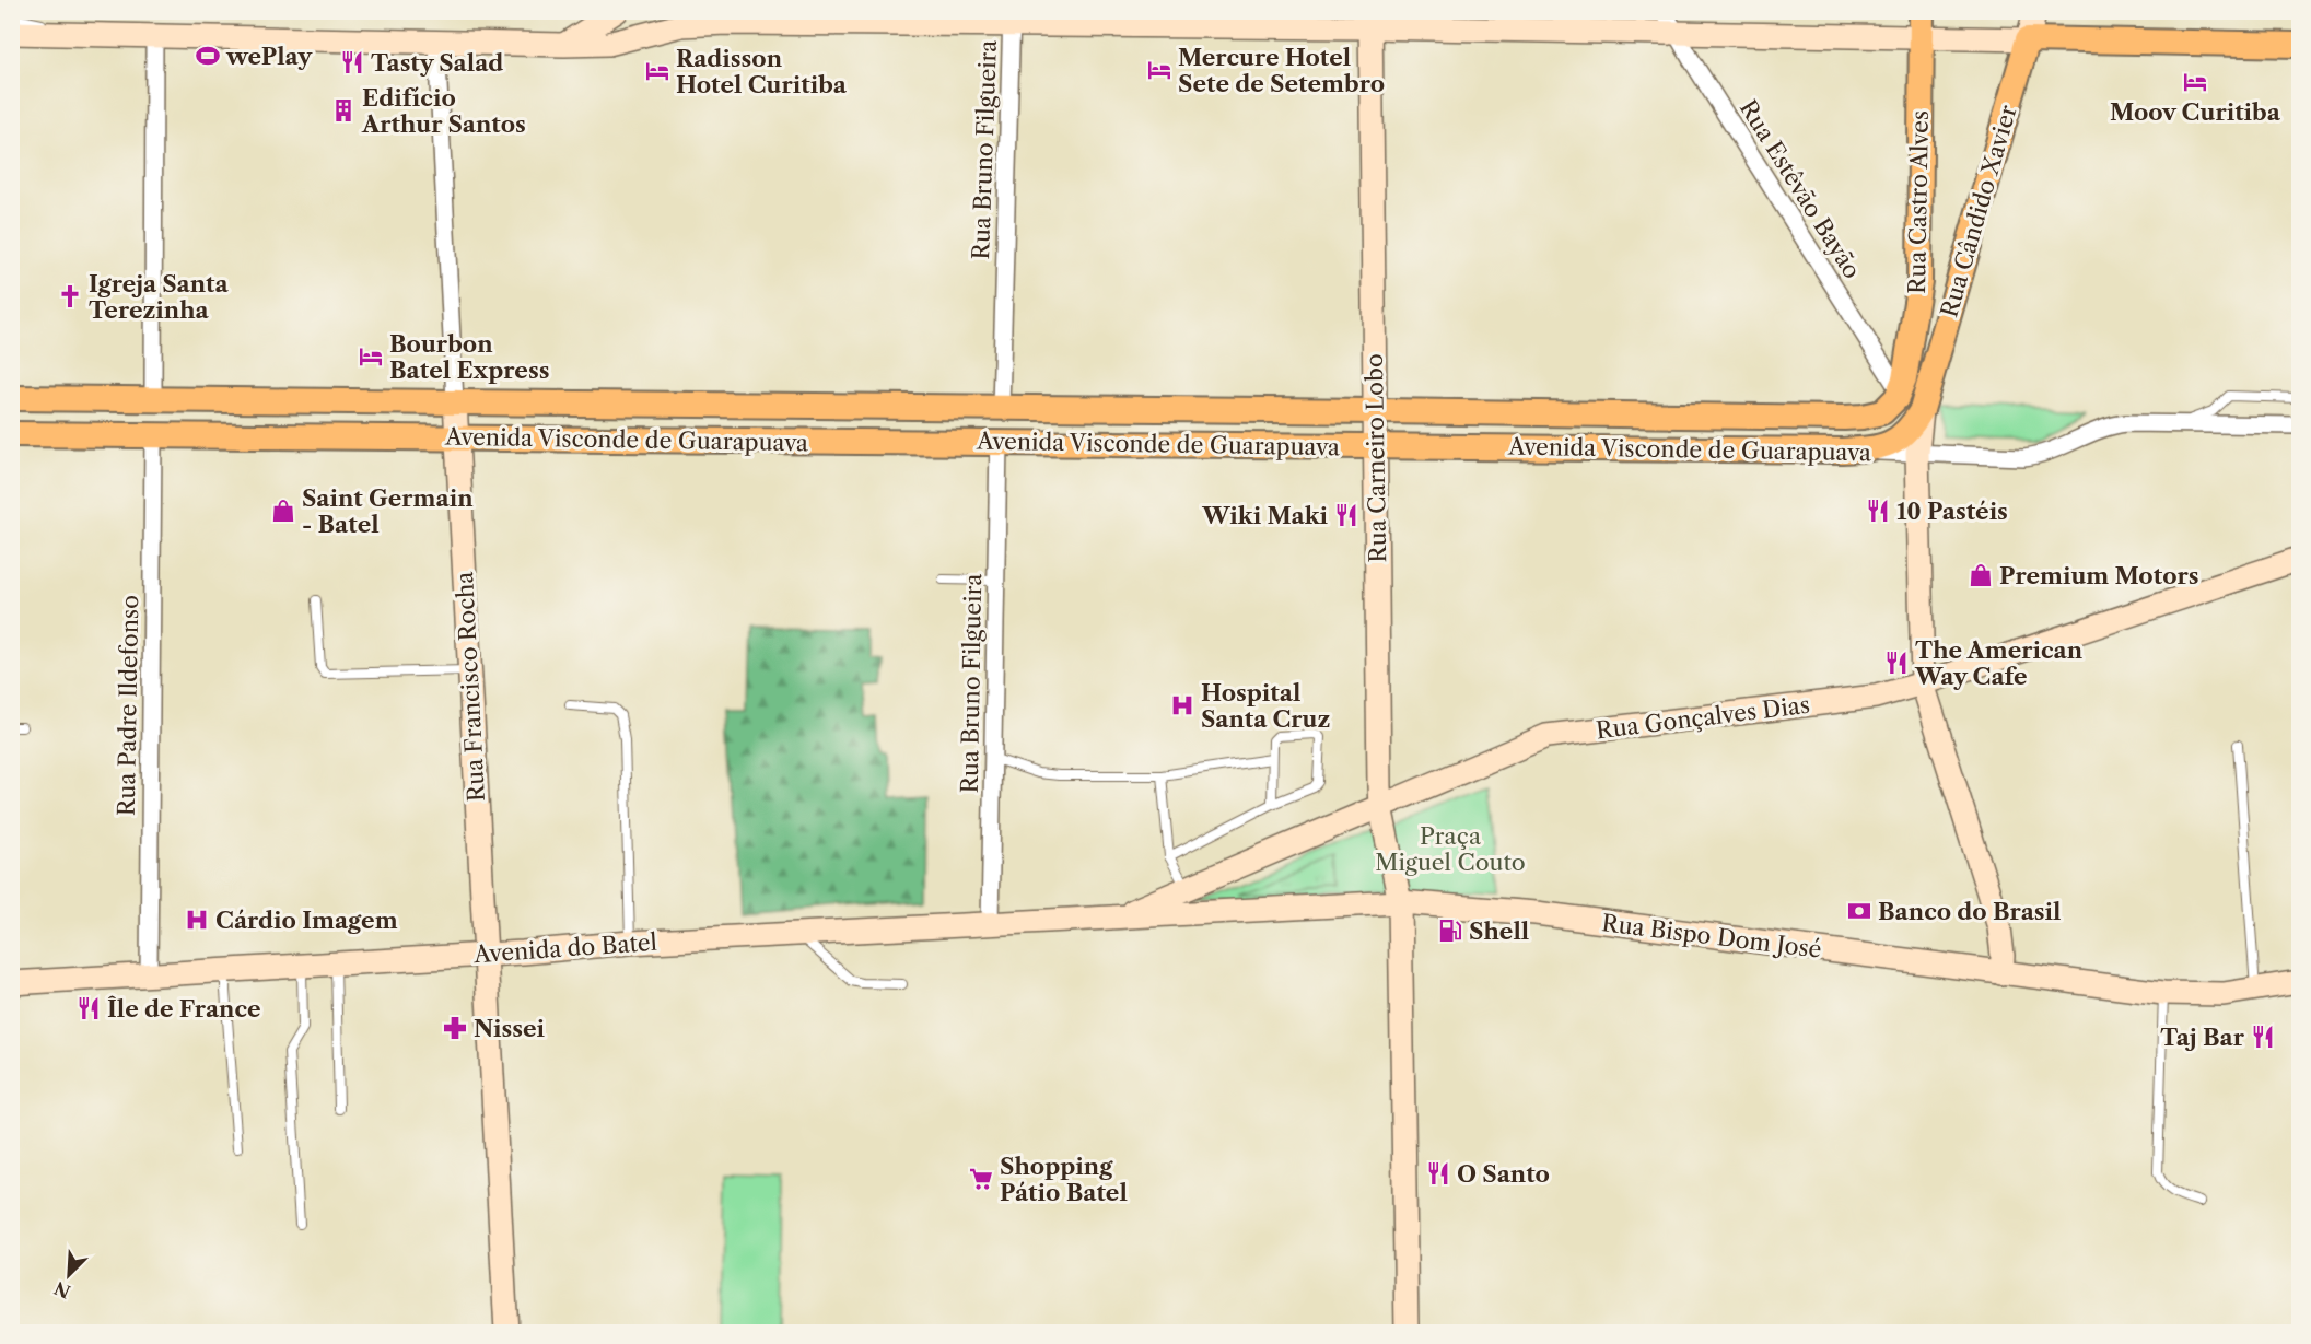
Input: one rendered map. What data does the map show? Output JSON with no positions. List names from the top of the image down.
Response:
{
  "streets": {
    "main road": [
      "Rua Castro Alves",
      "Rua Cândido Xavier",
      "Avenida Visconde de Guarapuava",
      "Rua Carneiro Lobo",
      "Rua Francisco Rocha",
      "Rua Gonçalves Dias",
      "Rua Bispo Dom José",
      "Avenida do Batel"
    ],
    "street": ["Rua Bruno Filgueira", "Rua Estêvão Bayão", "Rua Padre Ildefonso"]
  },
  "crossings": [
    ["Rua Bruno Filgueira", "Avenida Visconde de Guarapuava"],
    ["Rua Bruno Filgueira", "Avenida do Batel"],
    ["Rua Estêvão Bayão", "Rua Castro Alves"],
    ["Rua Estêvão Bayão", "Avenida Visconde de Guarapuava"],
    ["Rua Castro Alves", "Avenida Visconde de Guarapuava"],
    ["Rua Cândido Xavier", "Avenida Visconde de Guarapuava"],
    ["Rua Cândido Xavier", "Rua Gonçalves Dias"],
    ["Rua Cândido Xavier", "Rua Bispo Dom José"],
    ["Avenida Visconde de Guarapuava", "Rua Carneiro Lobo"],
    ["Avenida Visconde de Guarapuava", "Rua Francisco Rocha"],
    ["Avenida Visconde de Guarapuava", "Rua Padre Ildefonso"],
    ["Rua Carneiro Lobo", "Rua Gonçalves Dias"],
    ["Rua Carneiro Lobo", "Rua Bispo Dom José"],
    ["Rua Francisco Rocha", "Avenida do Batel"],
    ["Rua Padre Ildefonso", "Avenida do Batel"],
    ["Rua Gonçalves Dias", "Rua Bispo Dom José"],
    ["Rua Gonçalves Dias", "Avenida do Batel"],
    ["Rua Bispo Dom José", "Avenida do Batel"]
  ],
  "parks": ["Praça Miguel Couto"],
  "places": {
    "sports": ["wePlay"],
    "restaurant": [
      "Tasty Salad",
      "10 Pastéis",
      "Wiki Maki",
      "The American Way Cafe",
      "Île de France",
      "Taj Bar",
      "O Santo"
    ],
    "hotel": [
      "Mercure Hotel Sete de Setembro",
      "Radisson Hotel Curitiba",
      "Moov Curitiba",
      "Bourbon Batel Express"
    ],
    "building": ["Edifício Arthur Santos"],
    "church": ["Igreja Santa Terezinha"],
    "shop": ["Saint Germain - Batel", "Premium Motors"],
    "hospital": ["Hospital Santa Cruz", "Cárdio Imagem"],
    "bank": ["Banco do Brasil"],
    "fuel station": ["Shell"],
    "pharmacy": ["Nissei"],
    "supermarket": ["Shopping Pátio Batel"]
  },
  "north": "bottom left"
}
